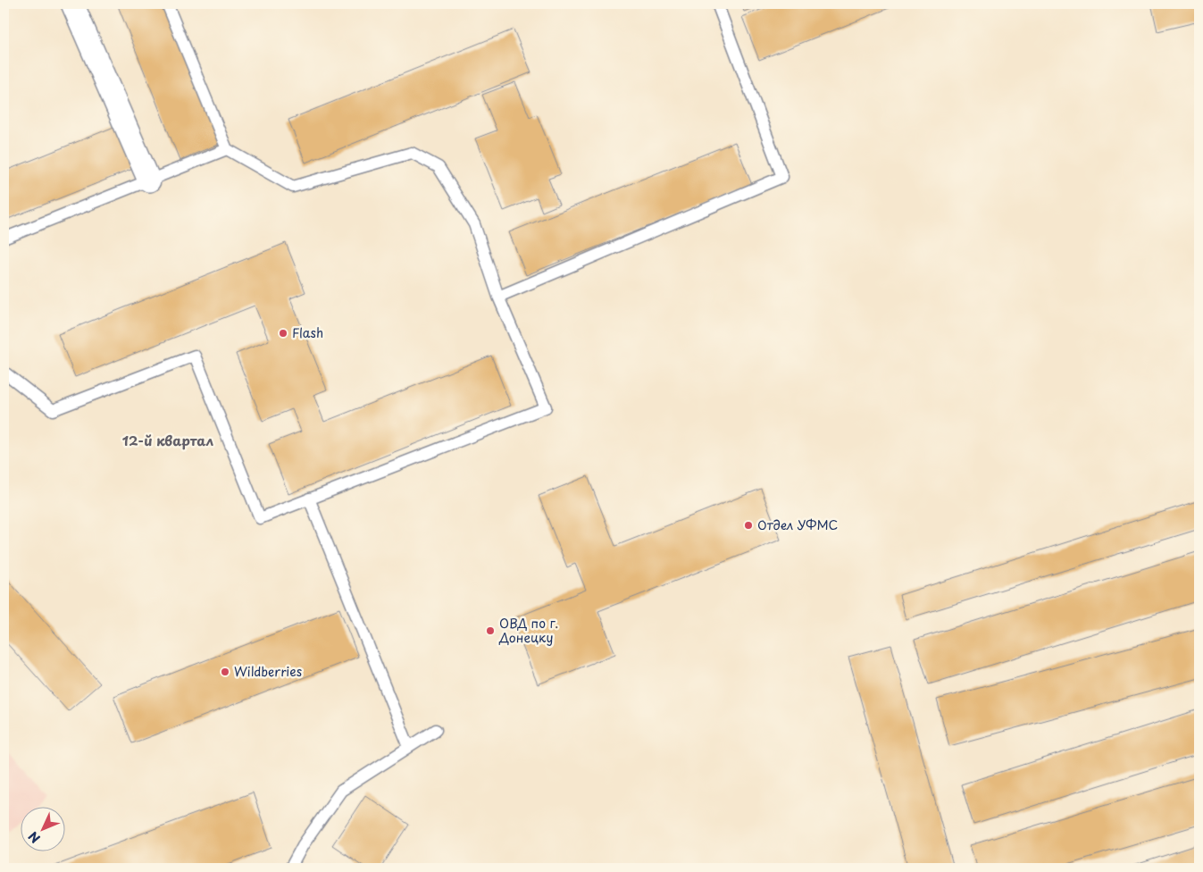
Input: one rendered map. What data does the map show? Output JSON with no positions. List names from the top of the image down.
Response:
{
  "districts": ["12-й квартал"],
  "places": [
    "Flash",
    "Отдел УФМС",
    "ОВД по г. Донецку",
    "Wildberries"
  ],
  "north": "bottom left"
}
